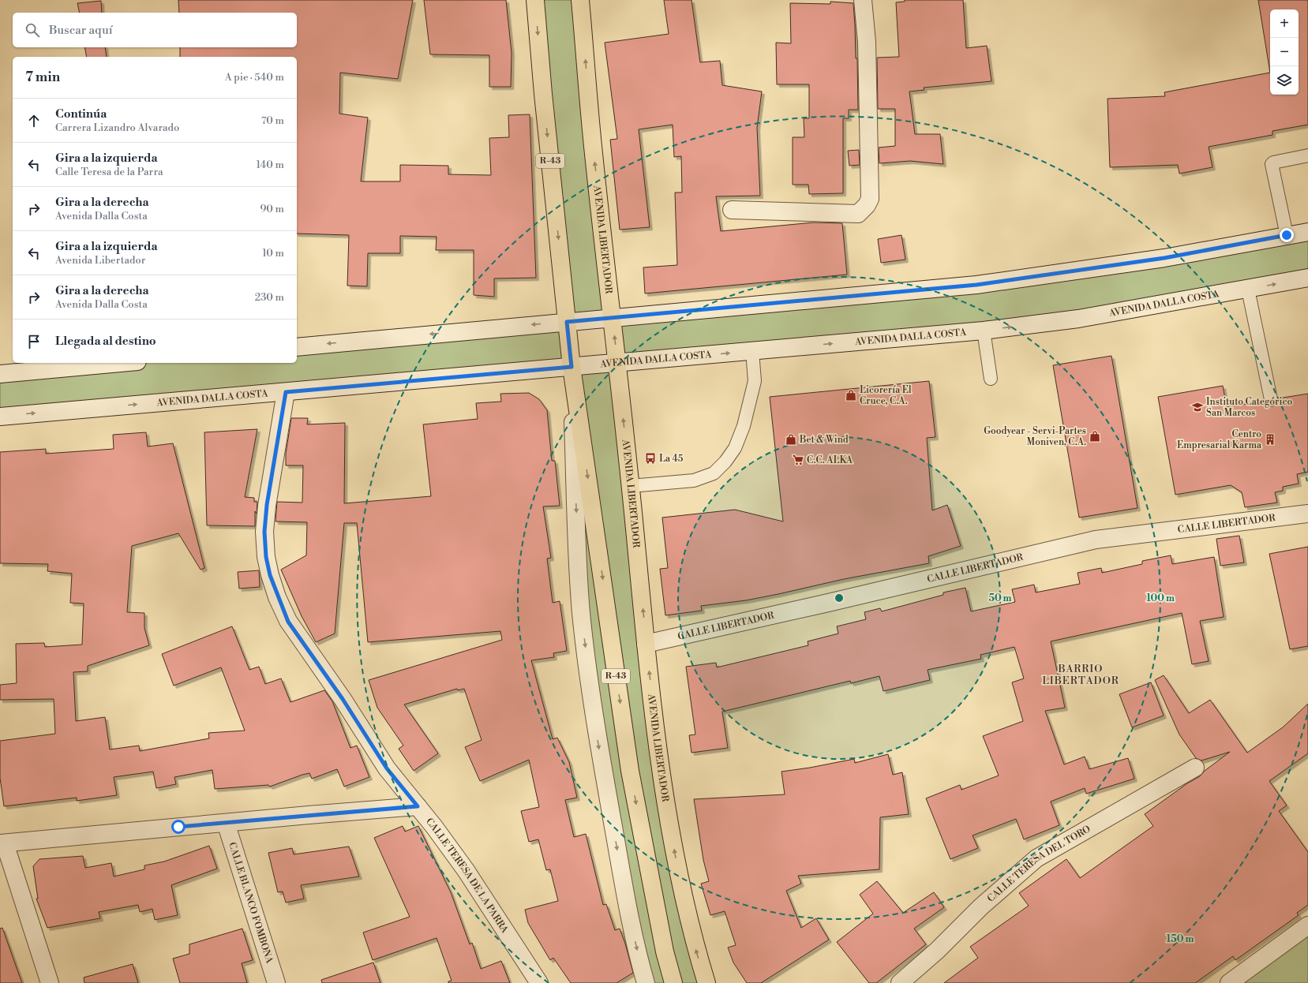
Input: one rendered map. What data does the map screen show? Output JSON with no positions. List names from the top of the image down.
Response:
{
  "streets": {
    "main road": ["R-43", "AVENIDA LIBERTADOR"],
    "street": [
      "AVENIDA DALLA COSTA",
      "CALLE LIBERTADOR",
      "CALLE TERESA DEL TORO",
      "CALLE TERESA DE LA PARRA",
      "CALLE BLANCO FOMBONA"
    ]
  },
  "crossings": [
    ["R-43", "AVENIDA DALLA COSTA"],
    ["AVENIDA LIBERTADOR", "AVENIDA DALLA COSTA"],
    ["AVENIDA LIBERTADOR", "CALLE LIBERTADOR"],
    ["AVENIDA DALLA COSTA", "CALLE TERESA DE LA PARRA"]
  ],
  "districts": ["BARRIO LIBERTADOR"],
  "places": {
    "shop": ["Licorería El Cruce, C.A.", "Goodyear - Servi-Partes Moniven, C.A.", "Bet & Wind"],
    "school or university": ["Instituto Categórico San Marcos"],
    "building": ["Centro Empresarial Karma"],
    "bus stop": ["La 45"],
    "supermarket": ["C.C. ALKA"]
  },
  "page": {
    "map_buttons": ["+", "−"],
    "search": "Buscar aquí",
    "heading": ["7 min", "A pie · 540 m"],
    "list": [
      ["Continúa", "Carrera Lizandro Alvarado", "70 m"],
      ["Gira a la izquierda", "Calle Teresa de la Parra", "140 m"],
      ["Gira a la derecha", "Avenida Dalla Costa", "90 m"],
      ["Gira a la izquierda", "Avenida Libertador", "10 m"],
      ["Gira a la derecha", "Avenida Dalla Costa", "230 m"],
      "Llegada al destino"
    ]
  },
  "rings": ["50 m", "100 m", "150 m"]
}
